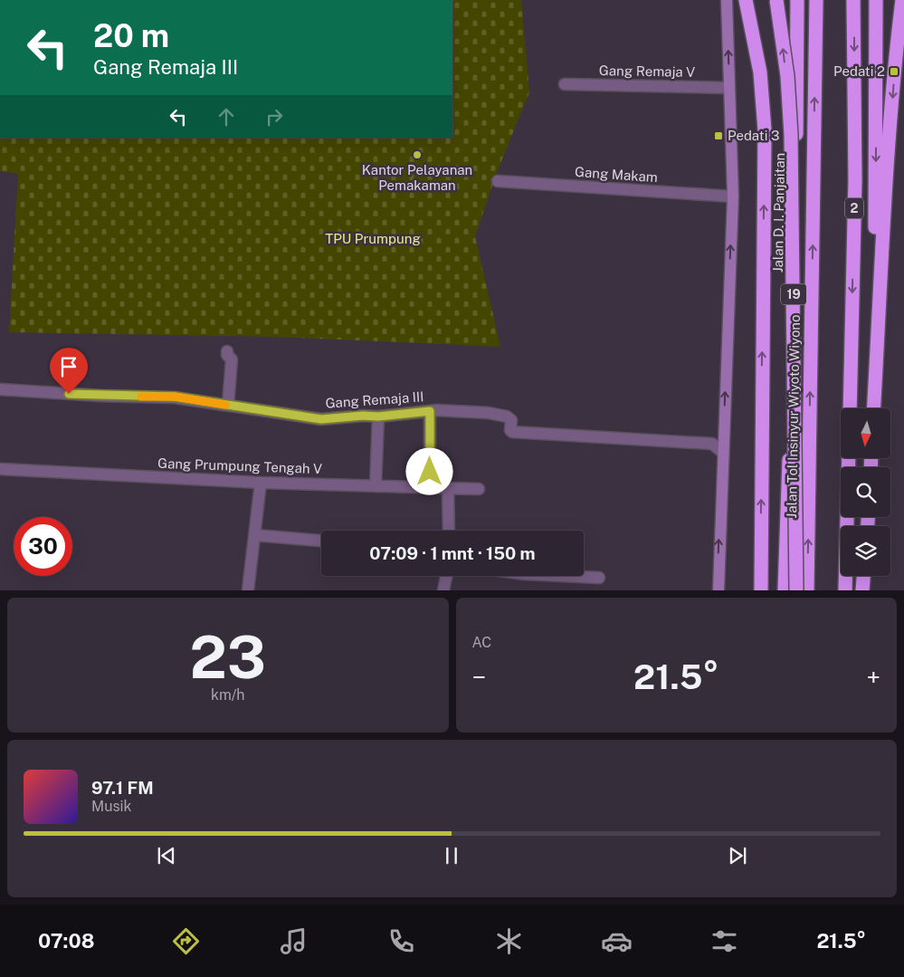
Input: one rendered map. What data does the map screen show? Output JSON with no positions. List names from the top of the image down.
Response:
{
  "streets": {
    "highway": [
      "2",
      "Jalan D. I. Panjaitan",
      "19",
      "Jalan Tol Insinyur Wiyoto Wiyono"
    ],
    "street": [
      "Gang Remaja V",
      "Gang Makam",
      "Gang Remaja III",
      "Gang Prumpung Tengah V"
    ]
  },
  "parks": ["TPU Prumpung"],
  "places": {
    "transit": ["Pedati 2", "Pedati 3"],
    "other": ["Kantor Pelayanan Pemakaman"]
  },
  "north": "bottom",
  "page": {
    "turn": ["20 m", "Gang Remaja III"],
    "limit": "30",
    "trip": "07:09 · 1 mnt · 150 m",
    "tile": [
      ["23", "km/h"],
      "AC"
    ],
    "heat": ["−", "21.5°", "+"],
    "song": ["97.1 FM", "Musik"],
    "tabs": ["07:08", "21.5°"]
  }
}
